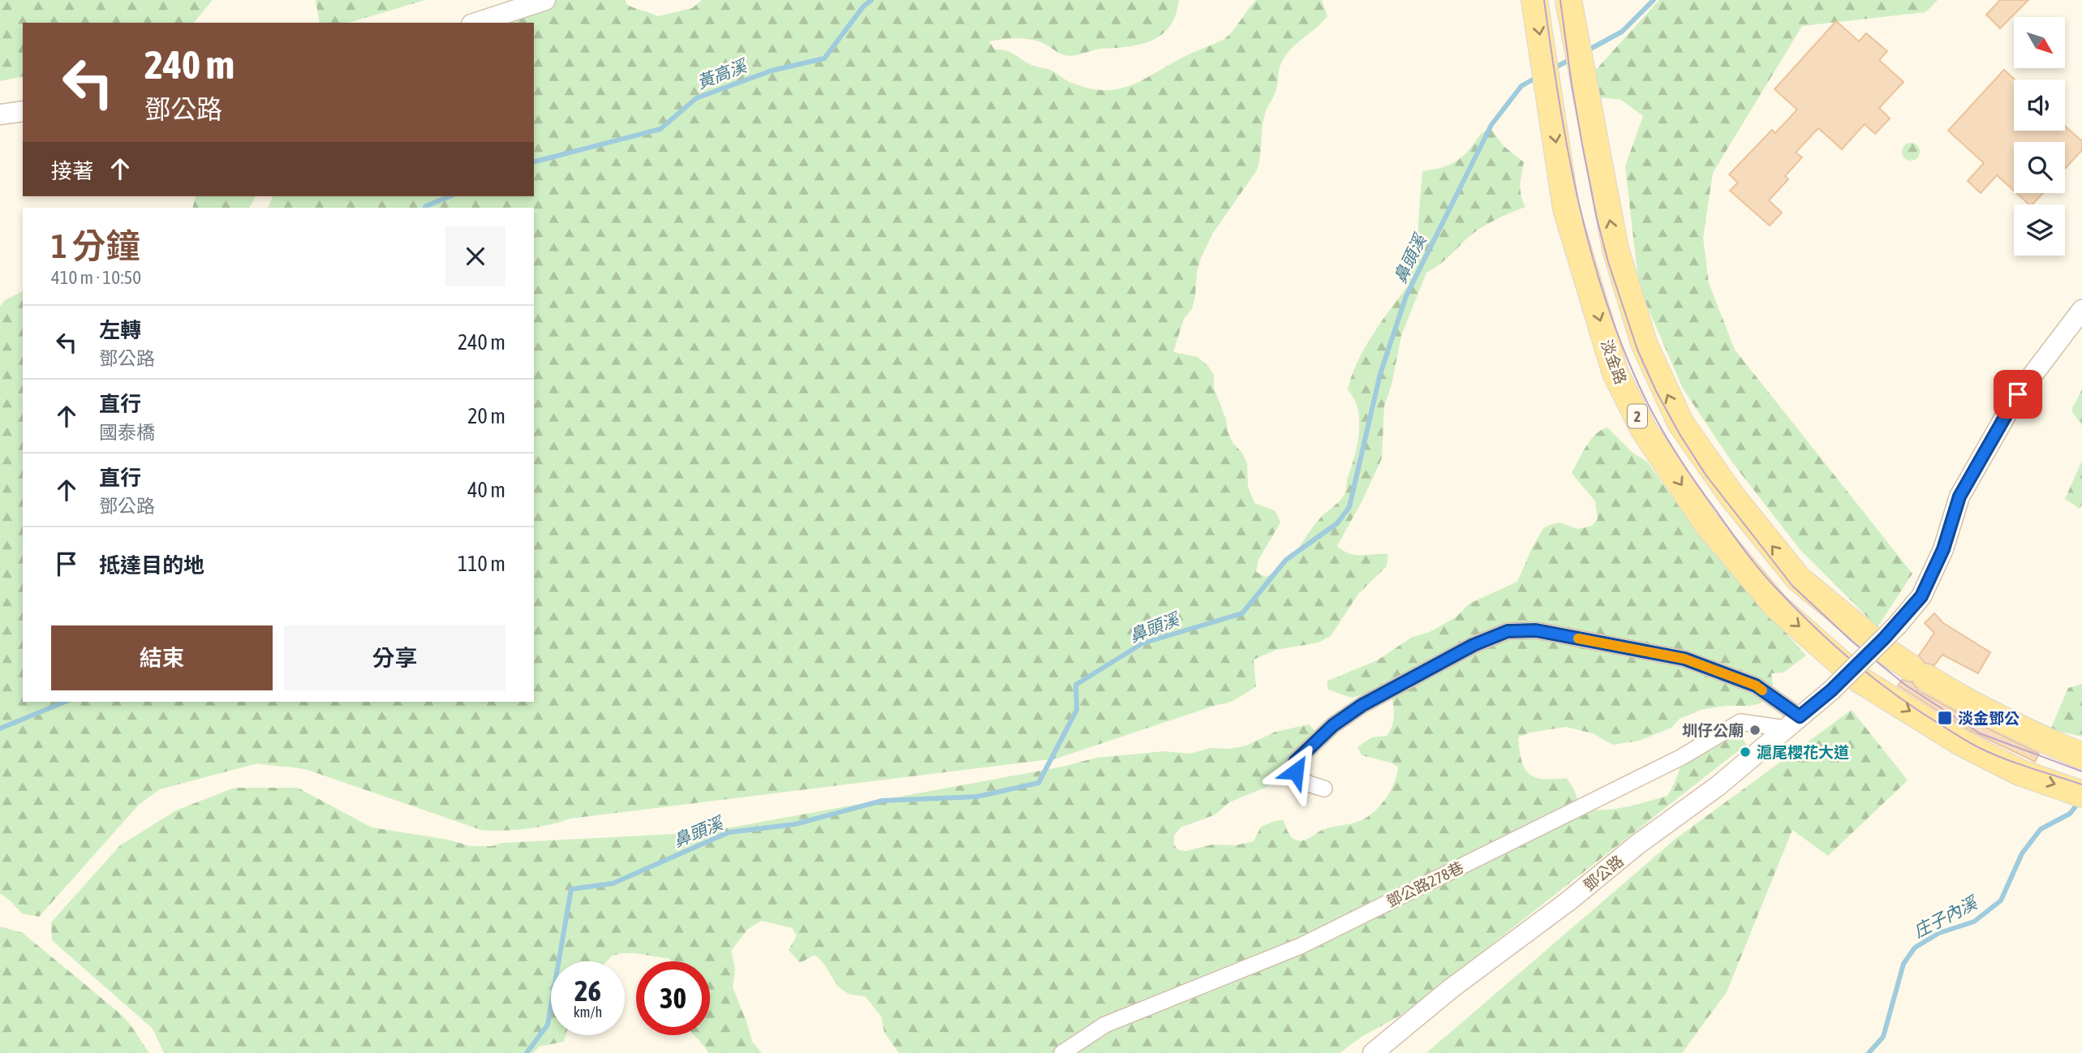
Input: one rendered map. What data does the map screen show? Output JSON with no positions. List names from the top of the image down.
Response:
{
  "streets": {
    "main road": ["淡金路", "2"],
    "street": ["鄧公路", "鄧公路278巷"]
  },
  "crossings": [
    ["鄧公路", "鄧公路278巷"]
  ],
  "water": ["黃高溪", "鼻頭溪", "庄子內溪"],
  "places": {
    "transit": ["淡金鄧公"],
    "other": ["圳仔公廟", "滬尾櫻花大道"]
  },
  "north": "bottom right",
  "page": {
    "turn": ["240 m", "鄧公路"],
    "then": "接著",
    "heading": ["1 分鐘", "410 m · 10:50"],
    "list": [
      {
        "name": "左轉",
        "note": "鄧公路",
        "value": "240 m"
      },
      {
        "name": "直行",
        "note": "國泰橋",
        "value": "20 m"
      },
      {
        "name": "直行",
        "note": "鄧公路",
        "value": "40 m"
      },
      {
        "name": "抵達目的地",
        "value": "110 m"
      }
    ],
    "buttons": ["結束", "分享"],
    "speed": "26 km/h",
    "limit": "30"
  }
}
